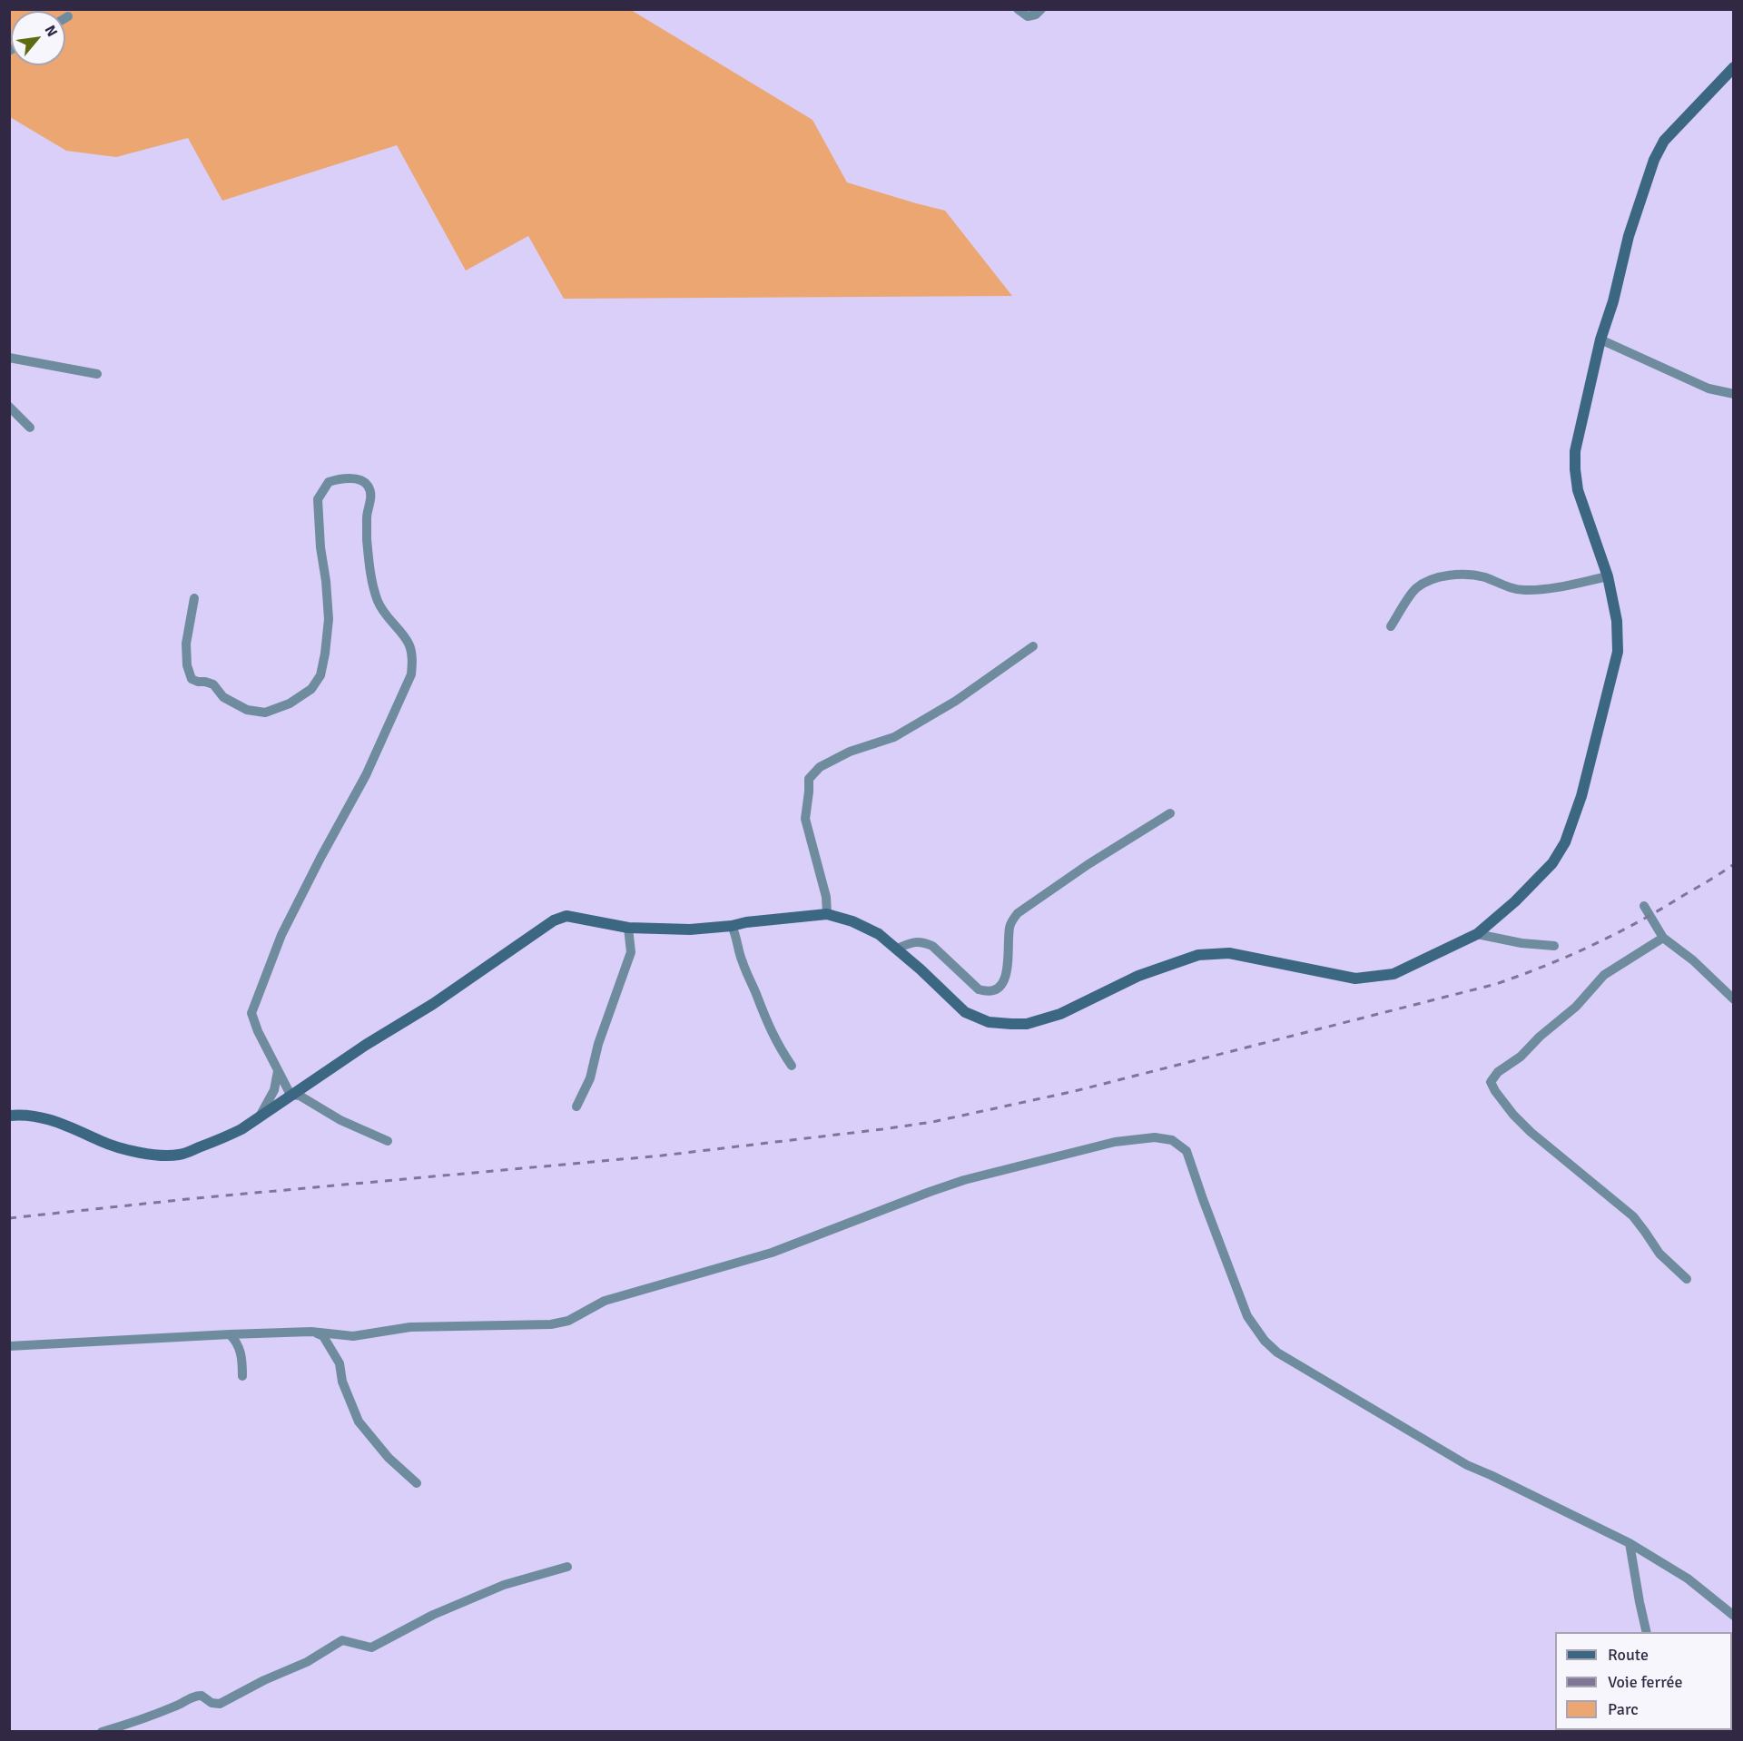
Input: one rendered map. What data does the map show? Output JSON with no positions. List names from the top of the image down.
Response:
{
  "legend": ["Route", "Voie ferrée", "Parc"],
  "north": "top right"
}
